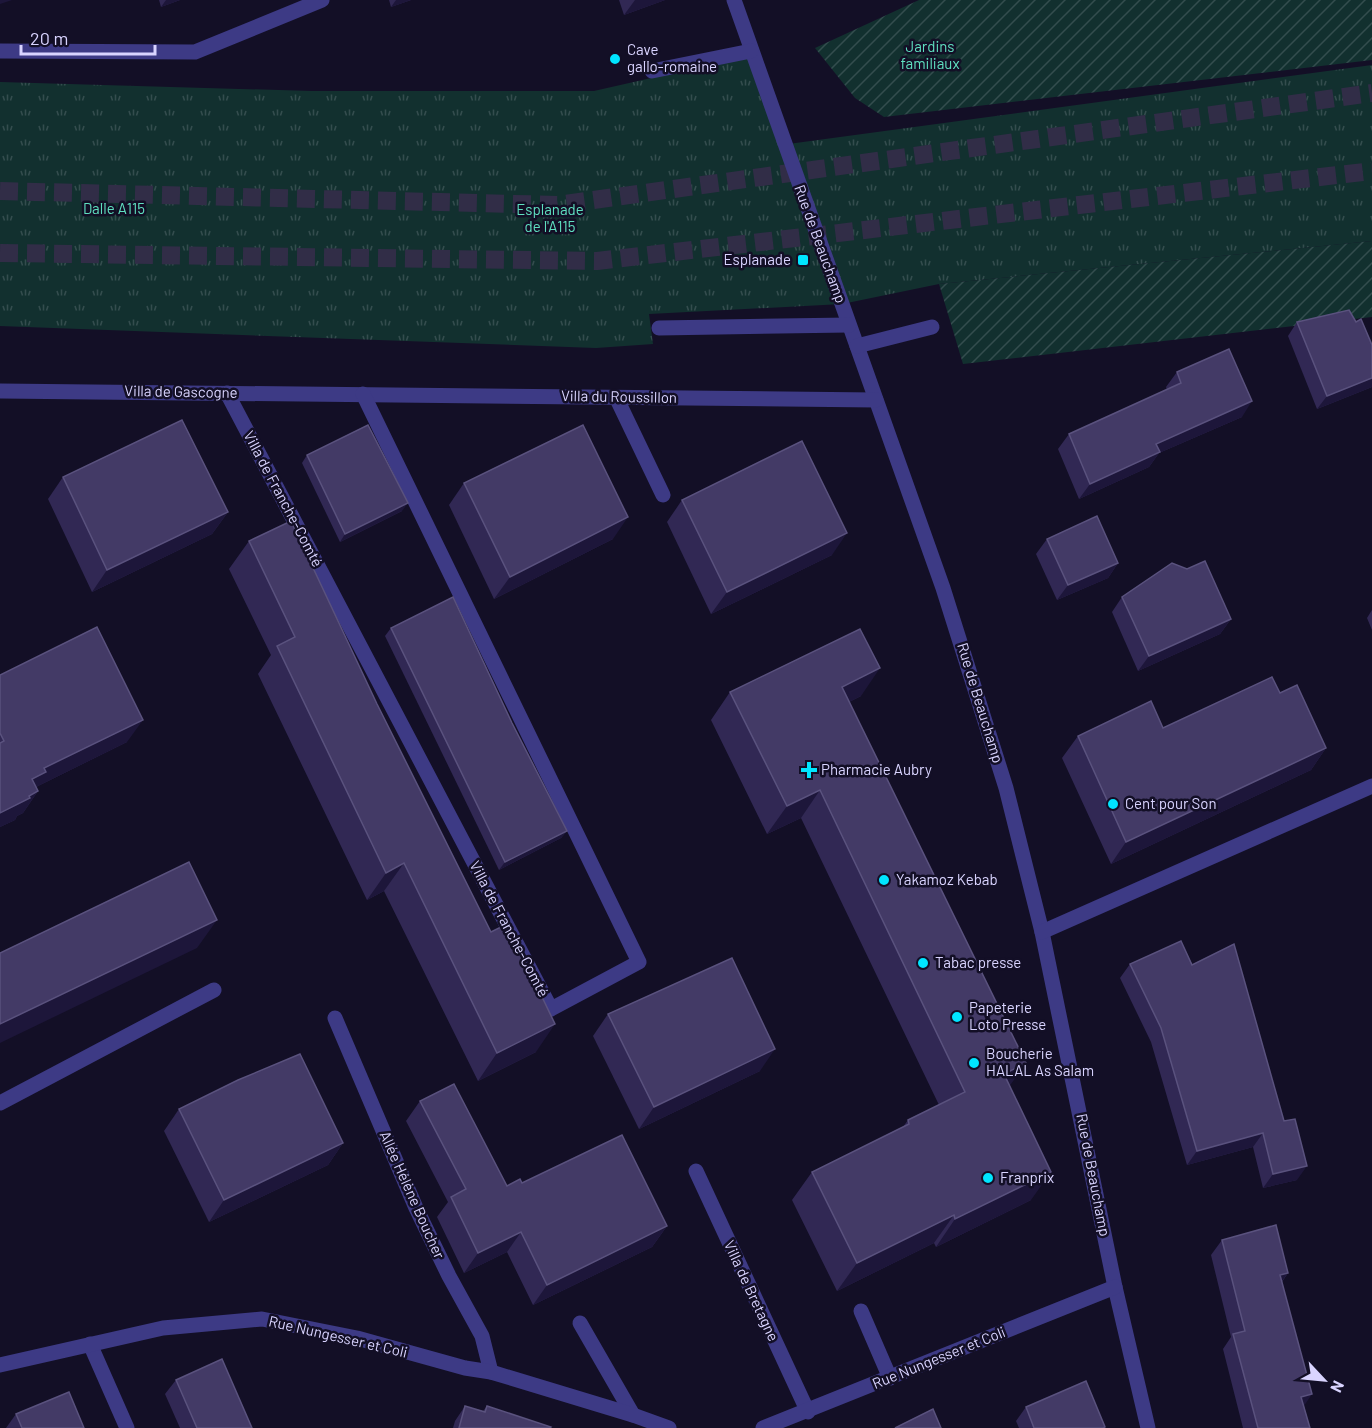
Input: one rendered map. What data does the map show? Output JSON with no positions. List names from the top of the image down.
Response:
{
  "streets": {
    "street": [
      "Rue de Beauchamp",
      "Villa de Gascogne",
      "Villa du Roussillon",
      "Villa de Franche-Comté",
      "Allée Hélène Boucher",
      "Villa de Bretagne",
      "Rue Nungesser et Coli"
    ]
  },
  "crossings": [
    ["Rue de Beauchamp", "Villa du Roussillon"],
    ["Rue de Beauchamp", "Rue Nungesser et Coli"],
    ["Villa de Gascogne", "Villa du Roussillon"],
    ["Villa de Gascogne", "Villa de Franche-Comté"],
    ["Villa du Roussillon", "Villa de Franche-Comté"],
    ["Allée Hélène Boucher", "Rue Nungesser et Coli"],
    ["Villa de Bretagne", "Rue Nungesser et Coli"]
  ],
  "parks": ["Jardins familiaux", "Dalle A115", "Esplanade de l'A115"],
  "places": {
    "other": [
      "Cave gallo-romaine",
      "Cent pour Son",
      "Yakamoz Kebab",
      "Tabac presse",
      "Papeterie Loto Presse",
      "Boucherie HALAL As Salam",
      "Franprix"
    ],
    "transit": ["Esplanade"],
    "health": ["Pharmacie Aubry"]
  },
  "scale_bar": "20 m",
  "north": "bottom right"
}
